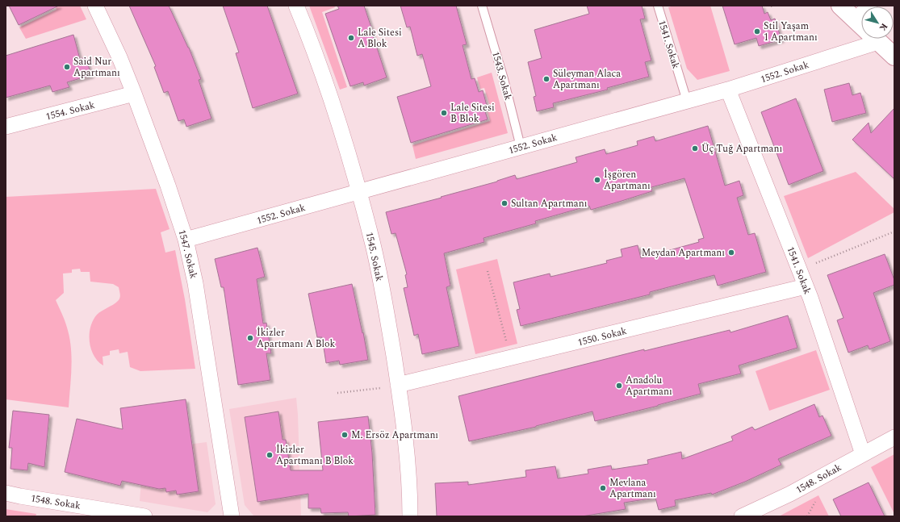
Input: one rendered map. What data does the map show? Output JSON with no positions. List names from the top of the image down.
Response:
{
  "streets": {
    "street": [
      "1541. Sokak",
      "1552. Sokak",
      "1554. Sokak",
      "1547. Sokak",
      "1545. Sokak",
      "1550. Sokak",
      "1548. Sokak"
    ],
    "lane": ["1543. Sokak"]
  },
  "crossings": [
    ["1541. Sokak", "1552. Sokak"],
    ["1541. Sokak", "1550. Sokak"],
    ["1541. Sokak", "1548. Sokak"],
    ["1552. Sokak", "1543. Sokak"],
    ["1552. Sokak", "1547. Sokak"],
    ["1552. Sokak", "1545. Sokak"],
    ["1554. Sokak", "1547. Sokak"],
    ["1545. Sokak", "1550. Sokak"]
  ],
  "places": [
    "Stil Yaşam 1 Apartmanı",
    "Lale Sitesi A Blok",
    "Said Nur Apartmanı",
    "Süleyman Alaca Apartmanı",
    "Lale Sitesi B Blok",
    "Üç Tuğ Apartmanı",
    "İşgören Apartmanı",
    "Sultan Apartmanı",
    "Meydan Apartmanı",
    "İkizler Apartmanı A Blok",
    "Anadolu Apartmanı",
    "M. Ersöz Apartmanı",
    "İkizler Apartmanı B Blok",
    "Mevlana Apartmanı"
  ],
  "north": "bottom right"
}
